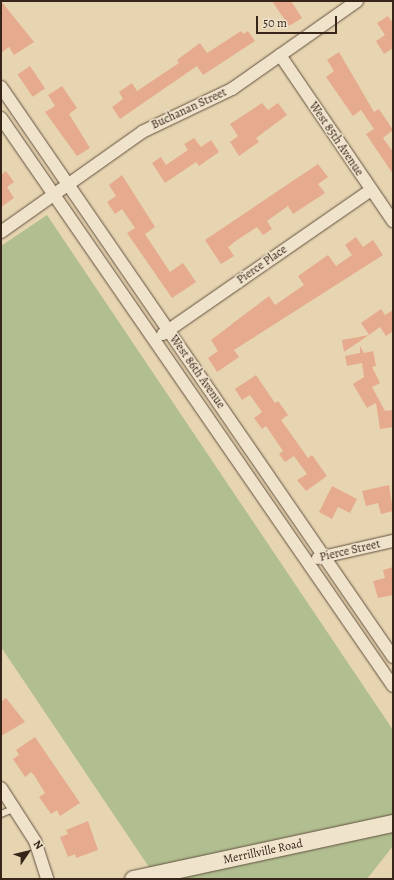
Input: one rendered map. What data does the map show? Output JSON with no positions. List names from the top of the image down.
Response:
{
  "streets": {
    "street": [
      "Buchanan Street",
      "West 85th Avenue",
      "Pierce Place",
      "West 86th Avenue",
      "Pierce Street",
      "Merrillville Road"
    ]
  },
  "crossings": [
    ["Buchanan Street", "West 85th Avenue"],
    ["Buchanan Street", "West 86th Avenue"],
    ["West 85th Avenue", "Pierce Place"],
    ["Pierce Place", "West 86th Avenue"],
    ["West 86th Avenue", "Pierce Street"]
  ],
  "scale_bar": "50 m",
  "north": "top right"
}
